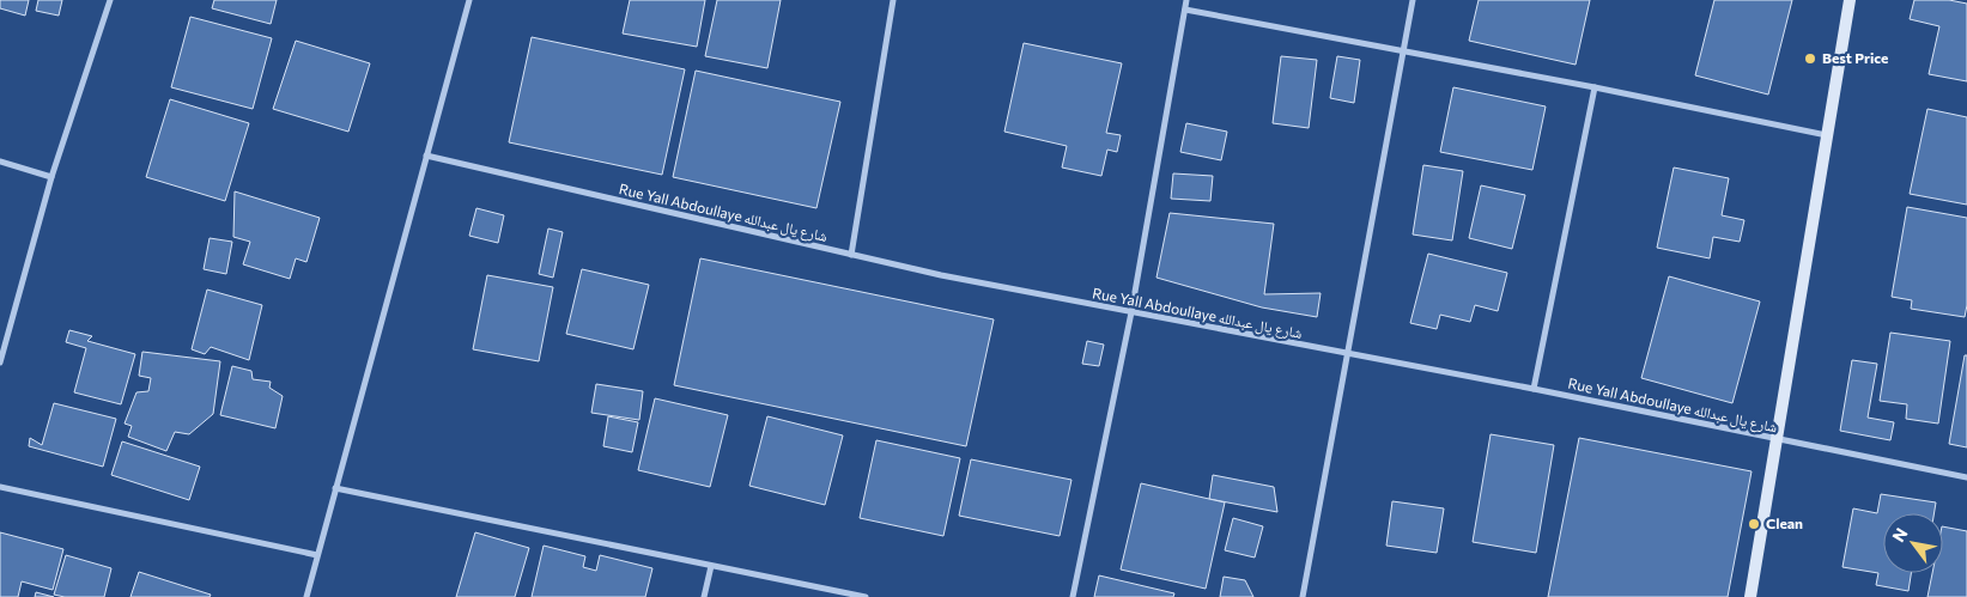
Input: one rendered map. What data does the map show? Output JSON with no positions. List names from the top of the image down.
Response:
{
  "streets": {
    "street": ["Rue Yall Abdoullaye شارع يال عبدالله"]
  },
  "places": ["Best Price", "Clean"],
  "north": "top left"
}
